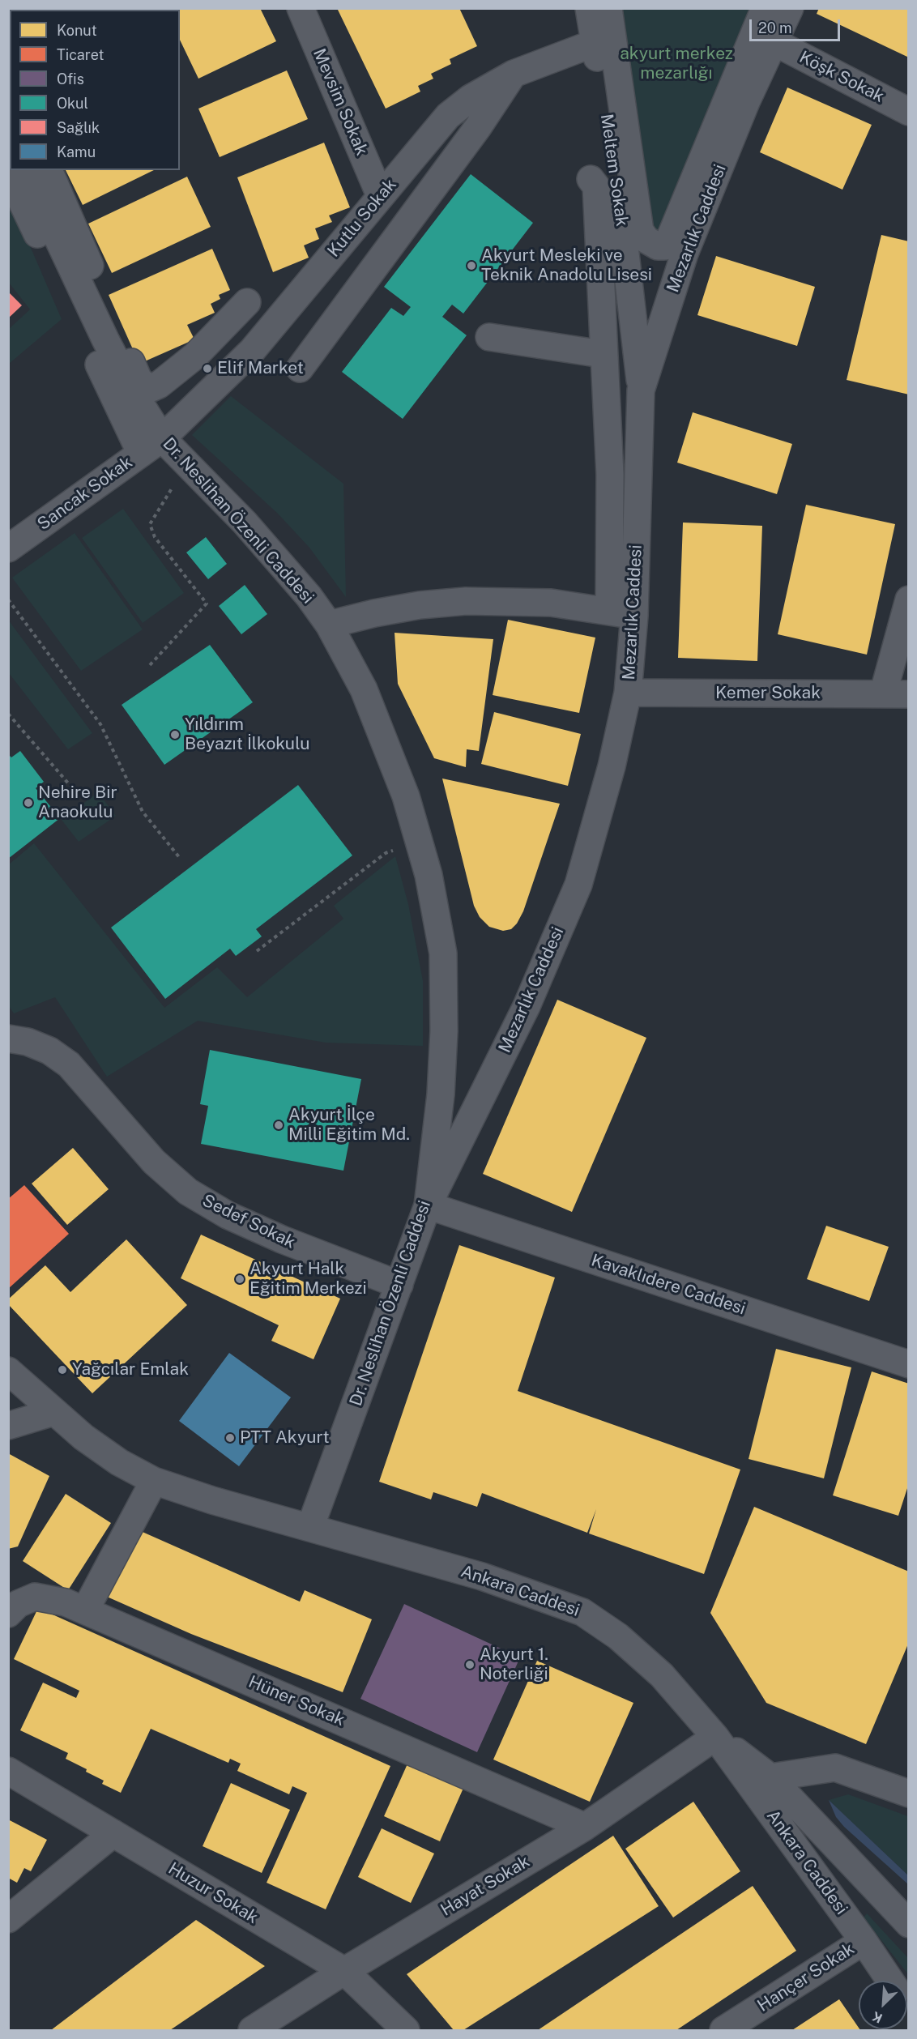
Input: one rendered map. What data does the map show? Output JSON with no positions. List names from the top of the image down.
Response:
{
  "streets": {
    "street": [
      "Köşk Sokak",
      "Mevsim Sokak",
      "Meltem Sokak",
      "Kutlu Sokak",
      "Mezarlık Caddesi",
      "Sancak Sokak",
      "Dr. Neslihan Özenli Caddesi",
      "Kemer Sokak",
      "Sedef Sokak",
      "Kavaklıdere Caddesi",
      "Ankara Caddesi",
      "Hüner Sokak",
      "Hayat Sokak",
      "Huzur Sokak",
      "Hançer Sokak"
    ]
  },
  "crossings": [
    ["Köşk Sokak", "Mezarlık Caddesi"],
    ["Mevsim Sokak", "Kutlu Sokak"],
    ["Meltem Sokak", "Kutlu Sokak"],
    ["Meltem Sokak", "Mezarlık Caddesi"],
    ["Kutlu Sokak", "Sancak Sokak"],
    ["Kutlu Sokak", "Dr. Neslihan Özenli Caddesi"],
    ["Mezarlık Caddesi", "Dr. Neslihan Özenli Caddesi"],
    ["Mezarlık Caddesi", "Kemer Sokak"],
    ["Mezarlık Caddesi", "Kavaklıdere Caddesi"],
    ["Sancak Sokak", "Dr. Neslihan Özenli Caddesi"],
    ["Dr. Neslihan Özenli Caddesi", "Sedef Sokak"],
    ["Dr. Neslihan Özenli Caddesi", "Kavaklıdere Caddesi"],
    ["Dr. Neslihan Özenli Caddesi", "Ankara Caddesi"],
    ["Ankara Caddesi", "Hayat Sokak"],
    ["Ankara Caddesi", "Hançer Sokak"],
    ["Hüner Sokak", "Hayat Sokak"],
    ["Hayat Sokak", "Huzur Sokak"]
  ],
  "parks": ["akyurt merkez mezarlığı"],
  "places": [
    "Akyurt Mesleki ve Teknik Anadolu Lisesi",
    "Elif Market",
    "Yıldırım Beyazıt İlkokulu",
    "Nehire Bir Anaokulu",
    "Akyurt İlçe Milli Eğitim Md.",
    "Akyurt Halk Eğitim Merkezi",
    "Yağcılar Emlak",
    "PTT Akyurt",
    "Akyurt 1. Noterliği"
  ],
  "legend": [
    "Konut",
    "Ticaret",
    "Ofis",
    "Okul",
    "Sağlık",
    "Kamu"
  ],
  "scale_bar": "20 m",
  "north": "bottom left"
}
